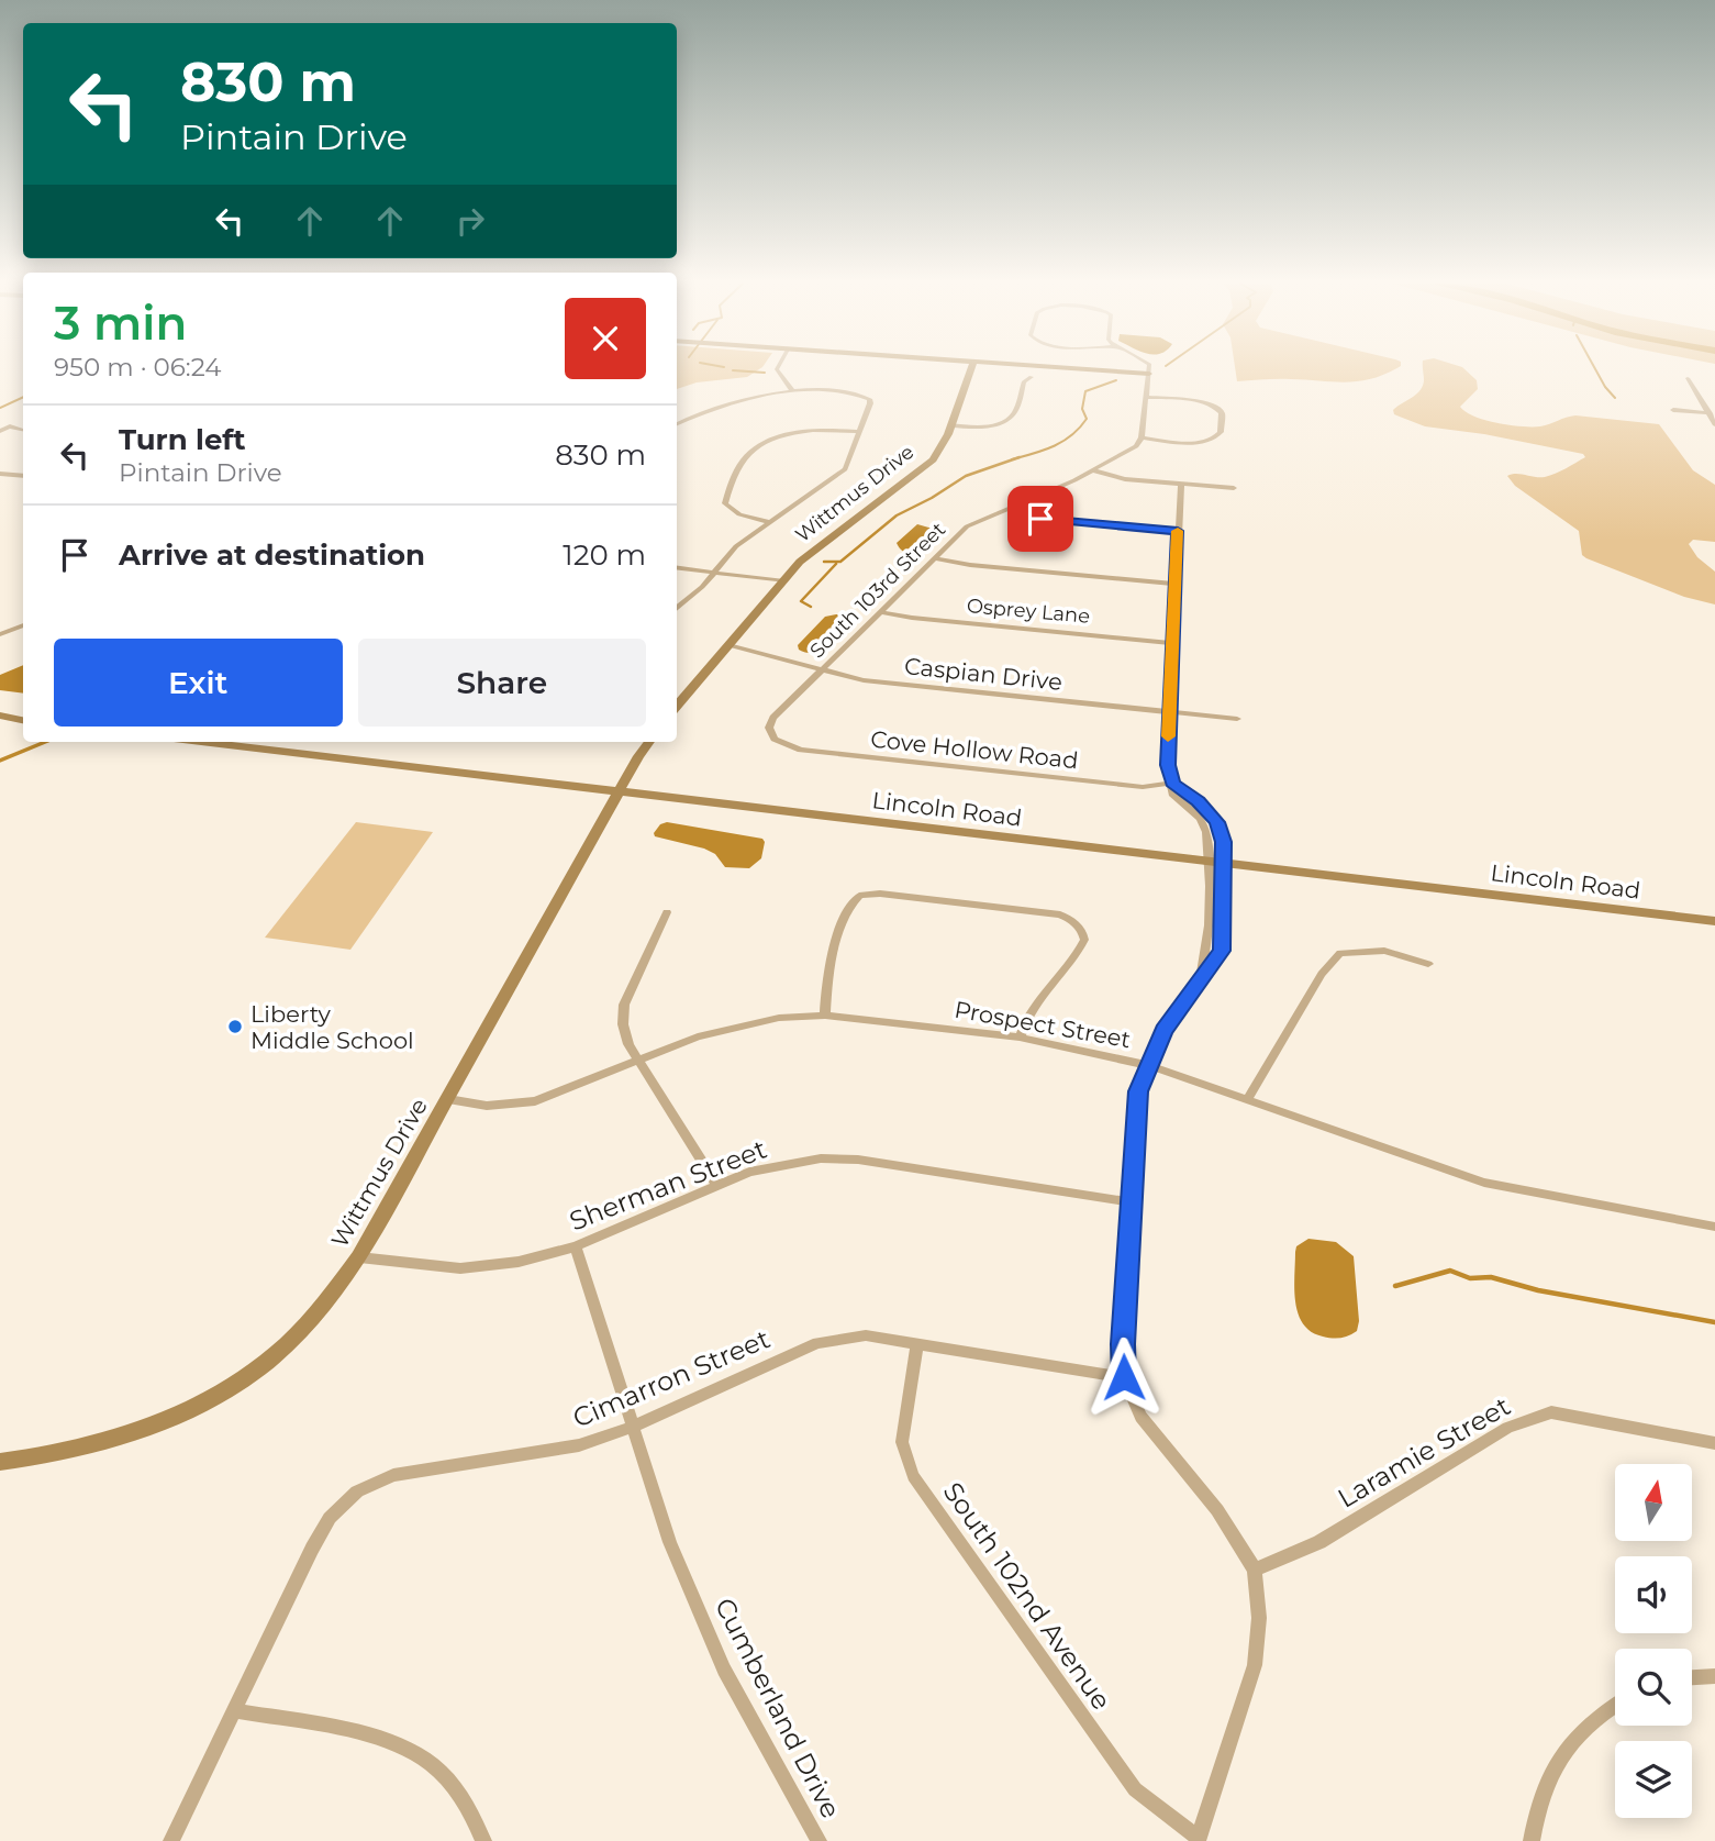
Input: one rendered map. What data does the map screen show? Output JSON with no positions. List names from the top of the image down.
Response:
{
  "streets": {
    "street": [
      "Wittmus Drive",
      "South 103rd Street",
      "Osprey Lane",
      "Caspian Drive",
      "Cove Hollow Road",
      "Lincoln Road",
      "Prospect Street",
      "Sherman Street",
      "Cimarron Street",
      "Laramie Street",
      "South 102nd Avenue",
      "Cumberland Drive"
    ]
  },
  "crossings": [
    ["Wittmus Drive", "Caspian Drive"],
    ["Wittmus Drive", "Lincoln Road"],
    ["Wittmus Drive", "Prospect Street"],
    ["Wittmus Drive", "Sherman Street"],
    ["South 103rd Street", "Osprey Lane"],
    ["South 103rd Street", "Caspian Drive"],
    ["South 103rd Street", "Cove Hollow Road"],
    ["Sherman Street", "Cumberland Drive"],
    ["Cimarron Street", "South 102nd Avenue"],
    ["Cimarron Street", "Cumberland Drive"]
  ],
  "places": ["Liberty Middle School"],
  "north": "top",
  "page": {
    "turn": ["830 m", "Pintain Drive"],
    "heading": ["3 min", "950 m · 06:24"],
    "list": [
      {
        "name": "Turn left",
        "note": "Pintain Drive",
        "value": "830 m"
      },
      {
        "name": "Arrive at destination",
        "value": "120 m"
      }
    ],
    "buttons": ["Exit", "Share"]
  }
}
